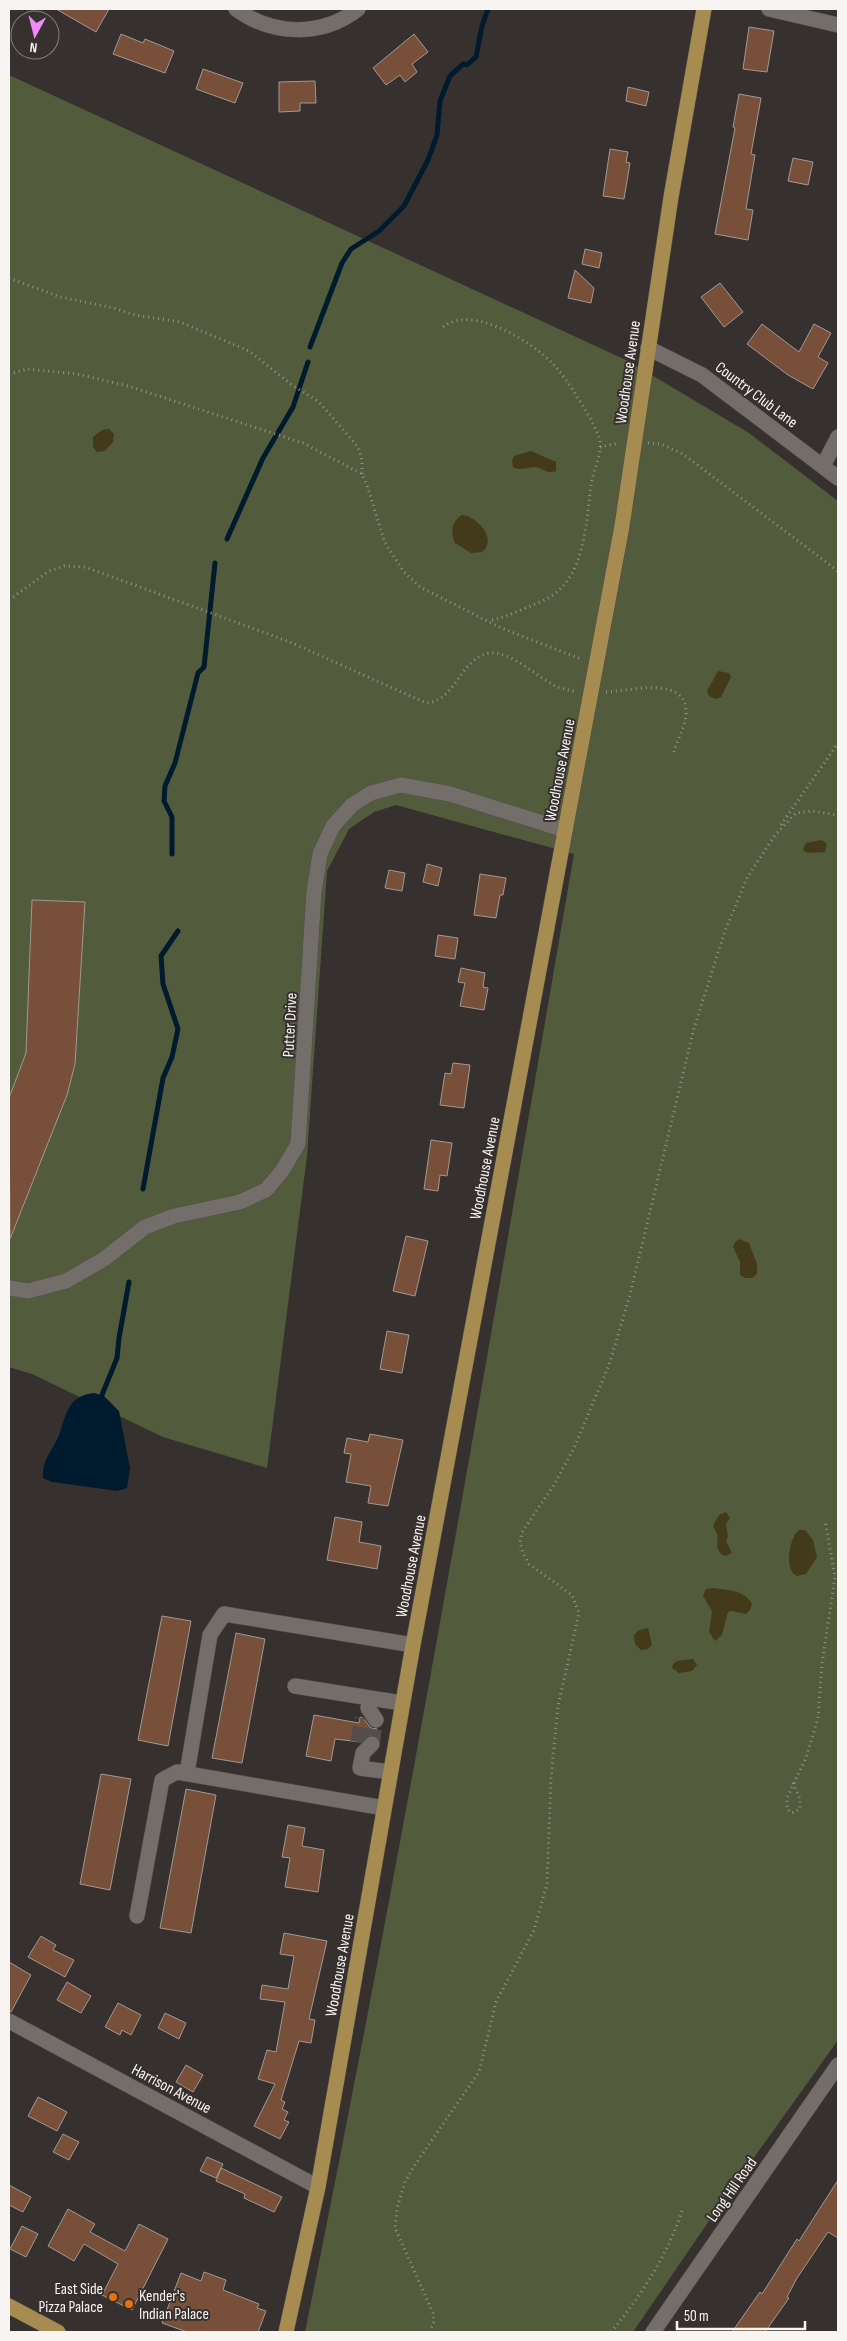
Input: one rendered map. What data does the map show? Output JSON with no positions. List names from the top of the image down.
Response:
{
  "streets": {
    "main road": ["Woodhouse Avenue"],
    "street": [
      "Country Club Lane",
      "Putter Drive",
      "Harrison Avenue",
      "Long Hill Road"
    ]
  },
  "crossings": [
    ["Woodhouse Avenue", "Country Club Lane"],
    ["Woodhouse Avenue", "Putter Drive"],
    ["Woodhouse Avenue", "Harrison Avenue"]
  ],
  "places": ["East Side Pizza Palace", "Kender's Indian Palace"],
  "scale_bar": "50 m",
  "north": "bottom"
}
